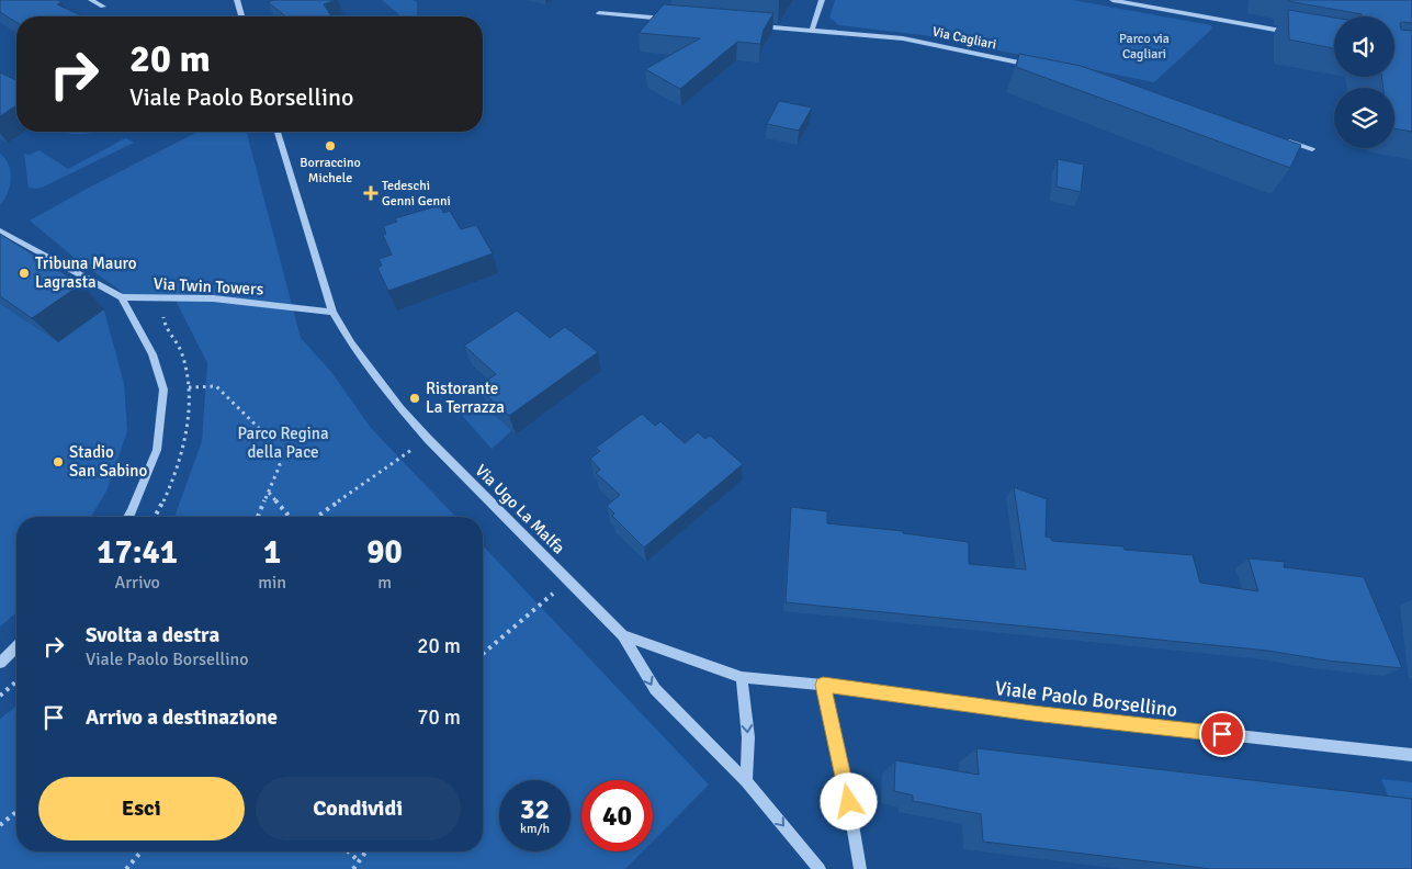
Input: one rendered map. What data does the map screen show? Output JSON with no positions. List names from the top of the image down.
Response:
{
  "streets": {
    "street": [
      "Via Cagliari",
      "Via Twin Towers",
      "Via Ugo La Malfa",
      "Viale Paolo Borsellino"
    ]
  },
  "crossings": [
    ["Via Twin Towers", "Via Ugo La Malfa"]
  ],
  "parks": ["Parco via Cagliari", "Parco Regina della Pace"],
  "places": {
    "other": [
      "Borraccino Michele",
      "Tribuna Mauro Lagrasta",
      "Ristorante La Terrazza",
      "Stadio San Sabino"
    ],
    "health": ["Tedeschi Genni Genni"]
  },
  "page": {
    "turn": ["20 m", "Viale Paolo Borsellino"],
    "eta": [
      "17:41",
      "Arrivo",
      "1",
      "min",
      "90",
      "m"
    ],
    "list": [
      {
        "name": "Svolta a destra",
        "note": "Viale Paolo Borsellino",
        "value": "20 m"
      },
      {
        "name": "Arrivo a destinazione",
        "value": "70 m"
      }
    ],
    "buttons": ["Esci", "Condividi"],
    "speed": "32 km/h",
    "limit": "40"
  }
}
